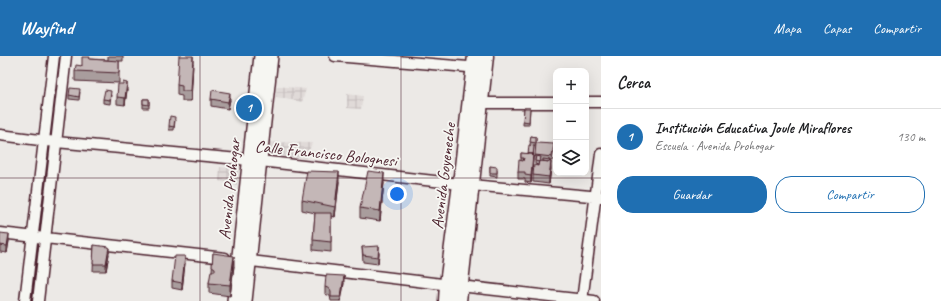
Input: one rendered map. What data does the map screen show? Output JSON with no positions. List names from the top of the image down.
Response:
{
  "streets": {
    "main road": ["Avenida Goyeneche"],
    "street": ["Calle Francisco Bolognesi", "Avenida Prohogar"]
  },
  "crossings": [
    ["Calle Francisco Bolognesi", "Avenida Goyeneche"],
    ["Calle Francisco Bolognesi", "Avenida Prohogar"]
  ],
  "page": {
    "header": "Wayfind",
    "nav": ["Mapa", "Capas", "Compartir"],
    "heading": "Cerca",
    "map_buttons": ["+", "−"],
    "pins": "1",
    "list": [
      {
        "mark": "1",
        "name": "Institución Educativa Joule Miraflores",
        "note": "Escuela · Avenida Prohogar",
        "value": "130 m"
      }
    ],
    "buttons": ["Guardar", "Compartir"]
  }
}
